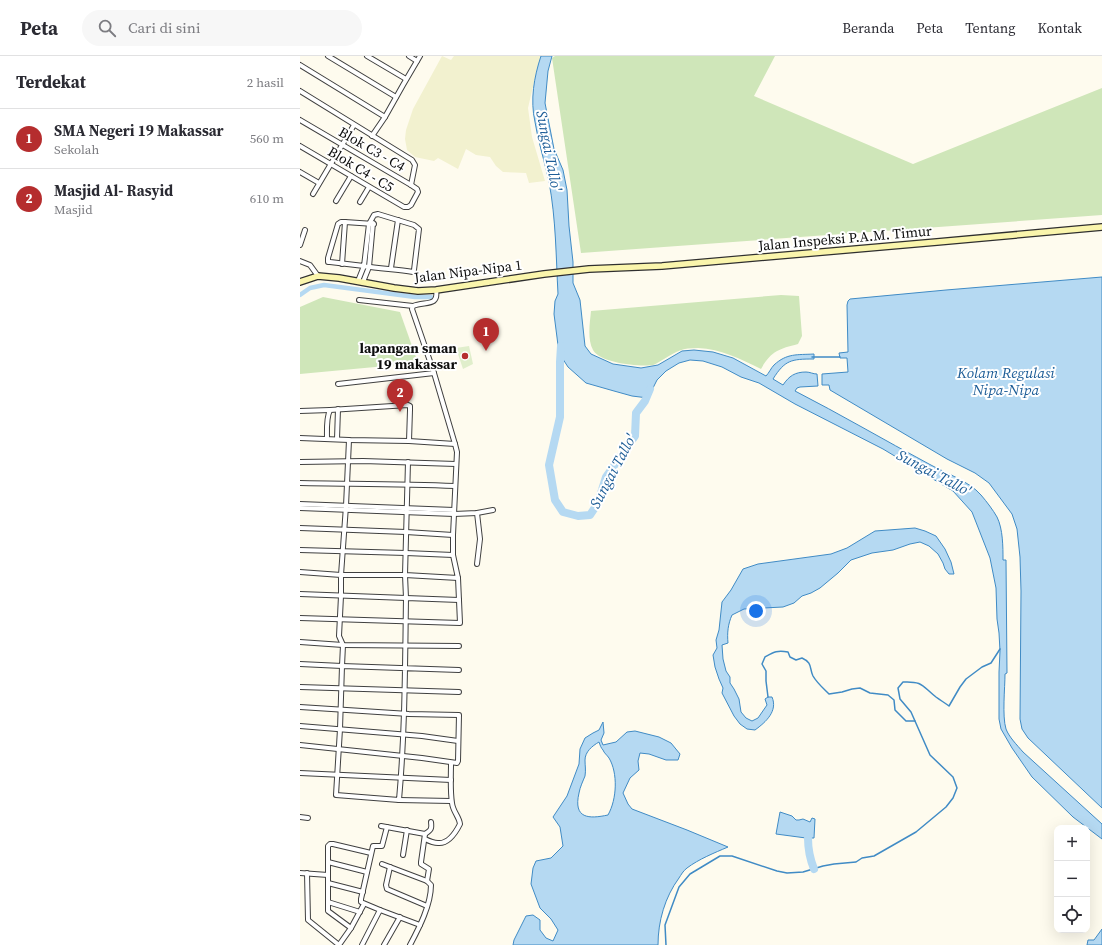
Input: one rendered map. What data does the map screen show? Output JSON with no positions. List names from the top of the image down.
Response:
{
  "streets": {
    "street": [
      "Blok C3 - C4",
      "Blok C4 - C5",
      "Jalan Inspeksi P.A.M. Timur",
      "Jalan Nipa-Nipa 1"
    ]
  },
  "crossings": [
    ["Blok C3 - C4", "Blok C4 - C5"],
    ["Jalan Inspeksi P.A.M. Timur", "Jalan Nipa-Nipa 1"]
  ],
  "water": ["Sungai Tallo'", "Kolam Regulasi Nipa-Nipa"],
  "places": ["lapangan sman 19 makassar"],
  "page": {
    "header": "Peta",
    "search": "Cari di sini",
    "nav": [
      "Beranda",
      "Peta",
      "Tentang",
      "Kontak"
    ],
    "heading": ["Terdekat", "2 hasil"],
    "list": [
      {
        "mark": "1",
        "name": "SMA Negeri 19 Makassar",
        "note": "Sekolah",
        "value": "560 m"
      },
      {
        "mark": "2",
        "name": "Masjid Al- Rasyid",
        "note": "Masjid",
        "value": "610 m"
      }
    ],
    "pins": ["1", "2"],
    "map_buttons": ["+", "−"]
  }
}
